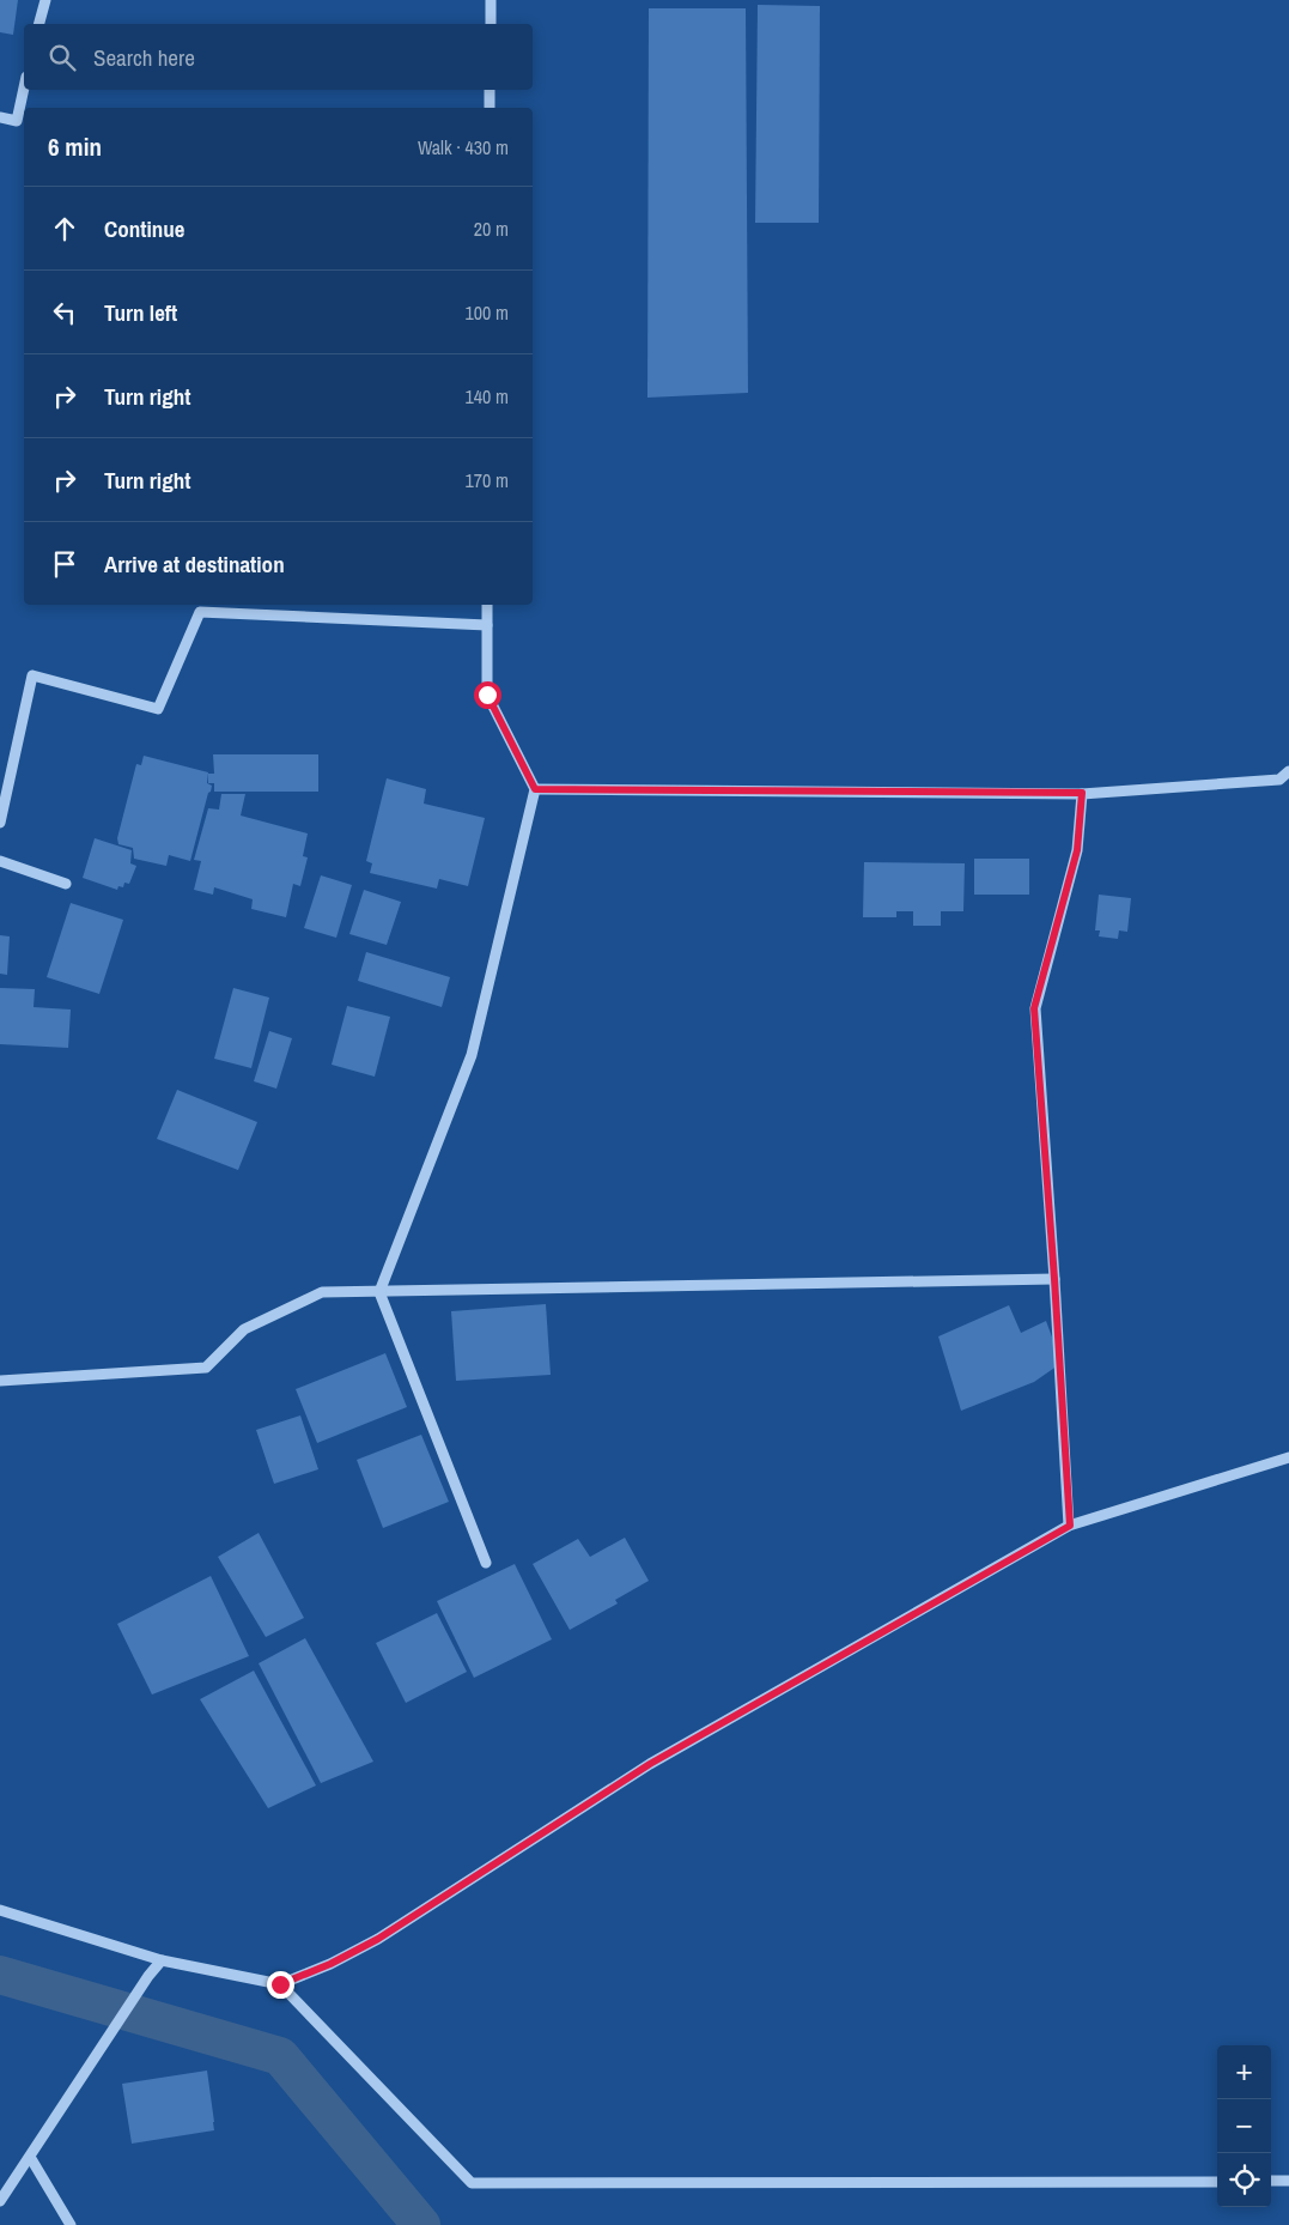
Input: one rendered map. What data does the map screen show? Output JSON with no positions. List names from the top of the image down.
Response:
{
  "page": {
    "search": "Search here",
    "heading": ["6 min", "Walk · 430 m"],
    "list": [
      ["Continue", "20 m"],
      ["Turn left", "100 m"],
      ["Turn right", "140 m"],
      ["Turn right", "170 m"],
      "Arrive at destination"
    ],
    "map_buttons": ["+", "−"]
  }
}
